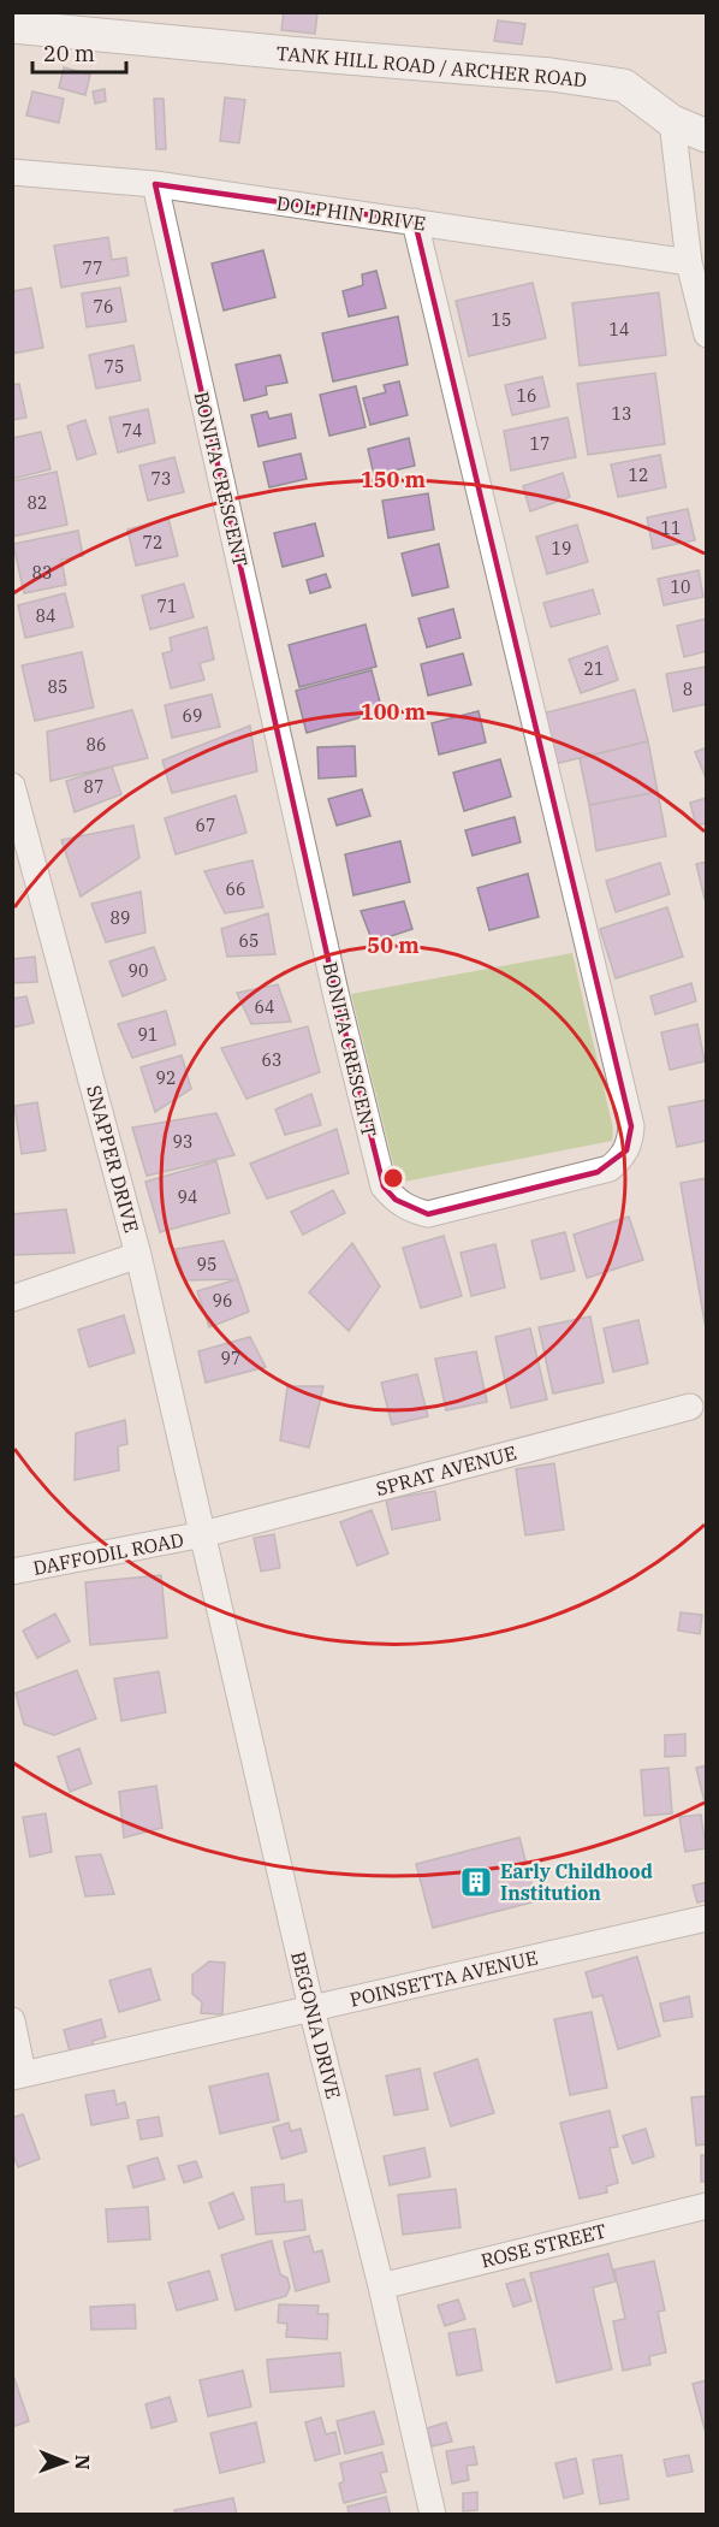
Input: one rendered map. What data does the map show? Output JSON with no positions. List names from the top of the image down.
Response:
{
  "streets": {
    "street": [
      "TANK HILL ROAD / ARCHER ROAD",
      "DOLPHIN DRIVE",
      "BONITA CRESCENT",
      "SNAPPER DRIVE",
      "SPRAT AVENUE",
      "DAFFODIL ROAD",
      "POINSETTA AVENUE",
      "BEGONIA DRIVE",
      "ROSE STREET"
    ]
  },
  "crossings": [
    ["DOLPHIN DRIVE", "BONITA CRESCENT"],
    ["SNAPPER DRIVE", "SPRAT AVENUE"],
    ["SNAPPER DRIVE", "DAFFODIL ROAD"],
    ["SNAPPER DRIVE", "BEGONIA DRIVE"],
    ["SPRAT AVENUE", "DAFFODIL ROAD"],
    ["SPRAT AVENUE", "BEGONIA DRIVE"],
    ["DAFFODIL ROAD", "BEGONIA DRIVE"],
    ["POINSETTA AVENUE", "BEGONIA DRIVE"],
    ["BEGONIA DRIVE", "ROSE STREET"]
  ],
  "places": {
    "building": ["Early Childhood Institution"]
  },
  "house_numbers": [
    "77",
    "76",
    "15",
    "14",
    "75",
    "16",
    "13",
    "74",
    "17",
    "12",
    "73",
    "82",
    "11",
    "72",
    "19",
    "83",
    "10",
    "71",
    "84",
    "21",
    "85",
    "8",
    "69",
    "86",
    "87",
    "67",
    "66",
    "89",
    "65",
    "90",
    "64",
    "91",
    "63",
    "92",
    "93",
    "94",
    "95",
    "96",
    "97"
  ],
  "scale_bar": "20 m",
  "north": "right",
  "rings": ["150 m", "100 m", "50 m"]
}
